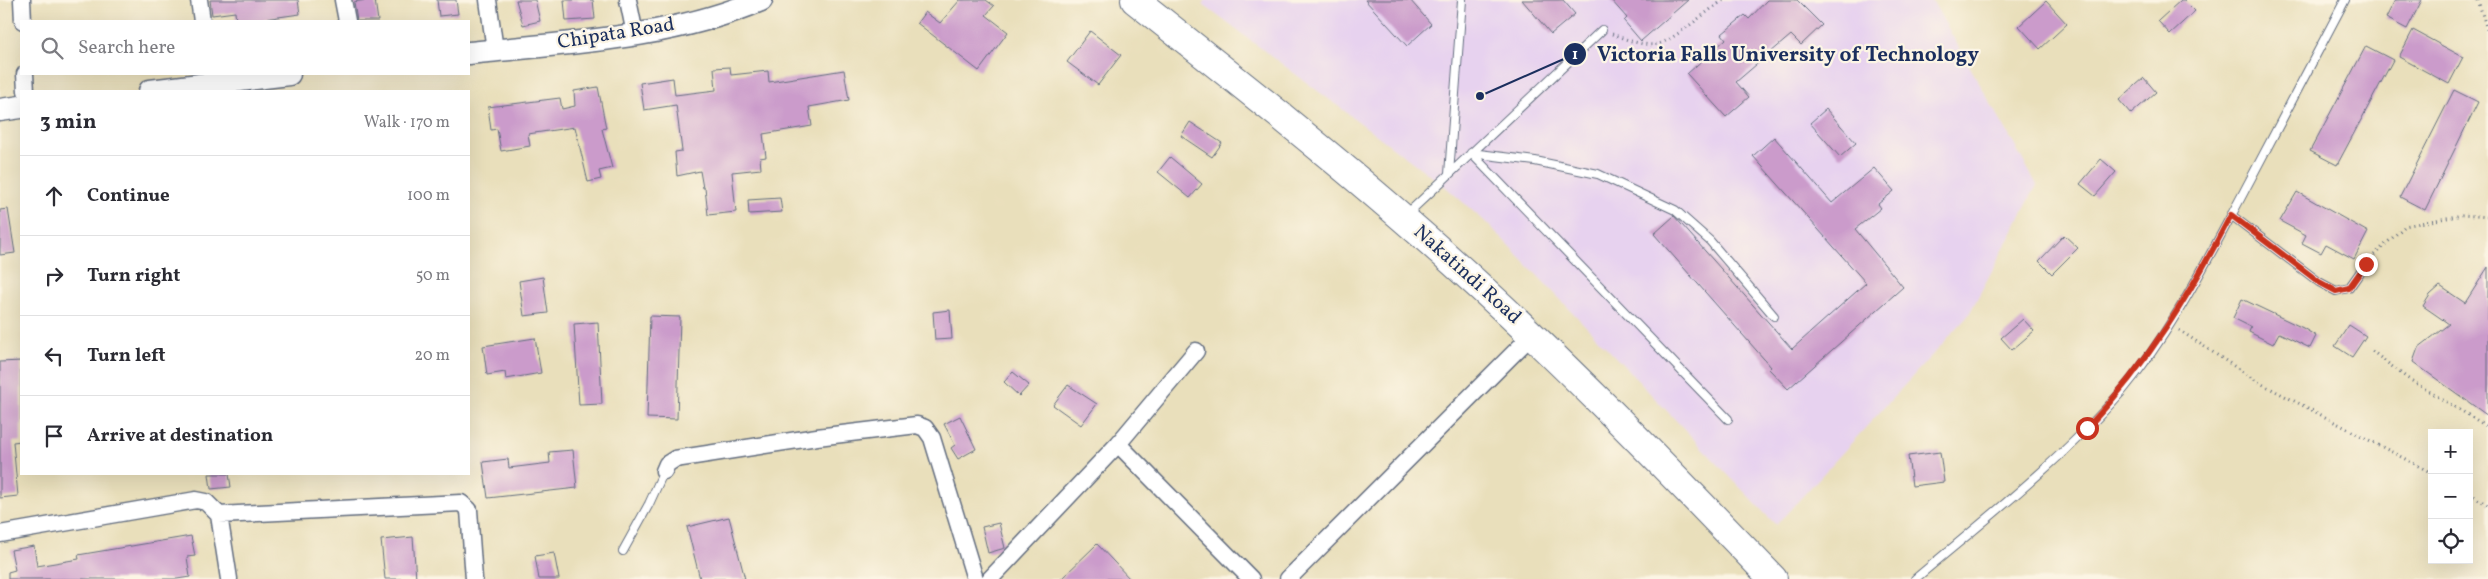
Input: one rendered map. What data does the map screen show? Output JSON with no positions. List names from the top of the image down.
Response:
{
  "streets": {
    "highway": ["Nakatindi Road"],
    "street": ["Chipata Road"]
  },
  "places": ["Victoria Falls University of Technology"],
  "page": {
    "search": "Search here",
    "heading": ["3 min", "Walk · 170 m"],
    "list": [
      ["Continue", "100 m"],
      ["Turn right", "50 m"],
      ["Turn left", "20 m"],
      "Arrive at destination"
    ],
    "map_buttons": ["+", "−"]
  }
}
